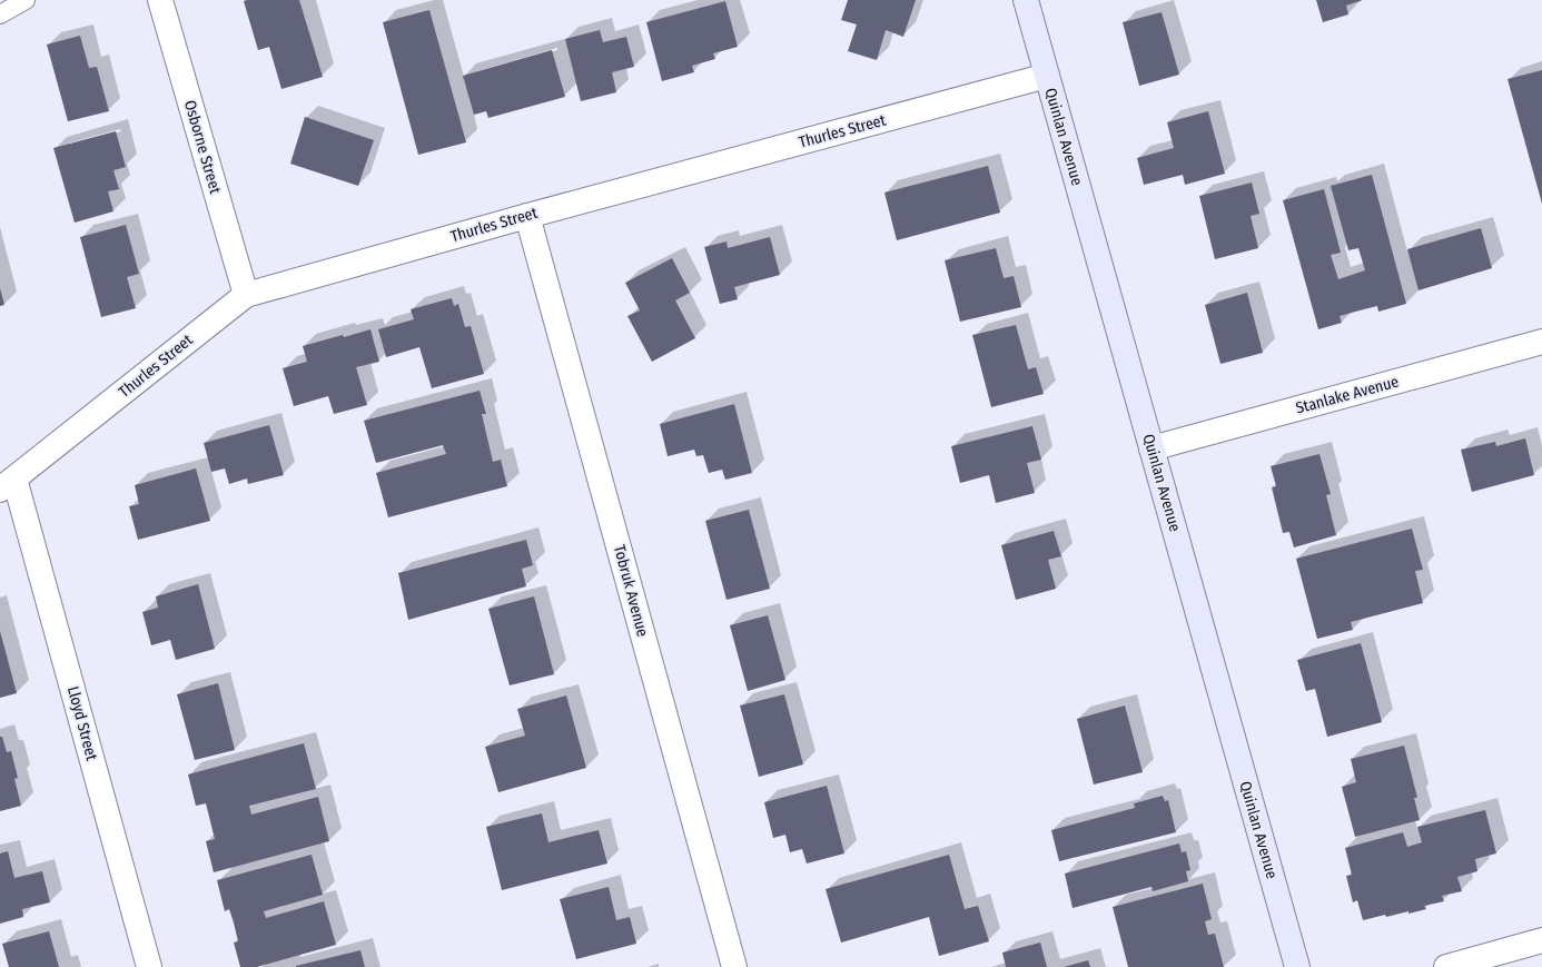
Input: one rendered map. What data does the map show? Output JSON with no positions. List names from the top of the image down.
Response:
{
  "streets": {
    "street": [
      "Thurles Street",
      "Quinlan Avenue",
      "Osborne Street",
      "Stanlake Avenue",
      "Tobruk Avenue",
      "Lloyd Street"
    ]
  },
  "crossings": [
    ["Thurles Street", "Quinlan Avenue"],
    ["Thurles Street", "Osborne Street"],
    ["Thurles Street", "Tobruk Avenue"],
    ["Thurles Street", "Lloyd Street"],
    ["Quinlan Avenue", "Stanlake Avenue"]
  ]
}
